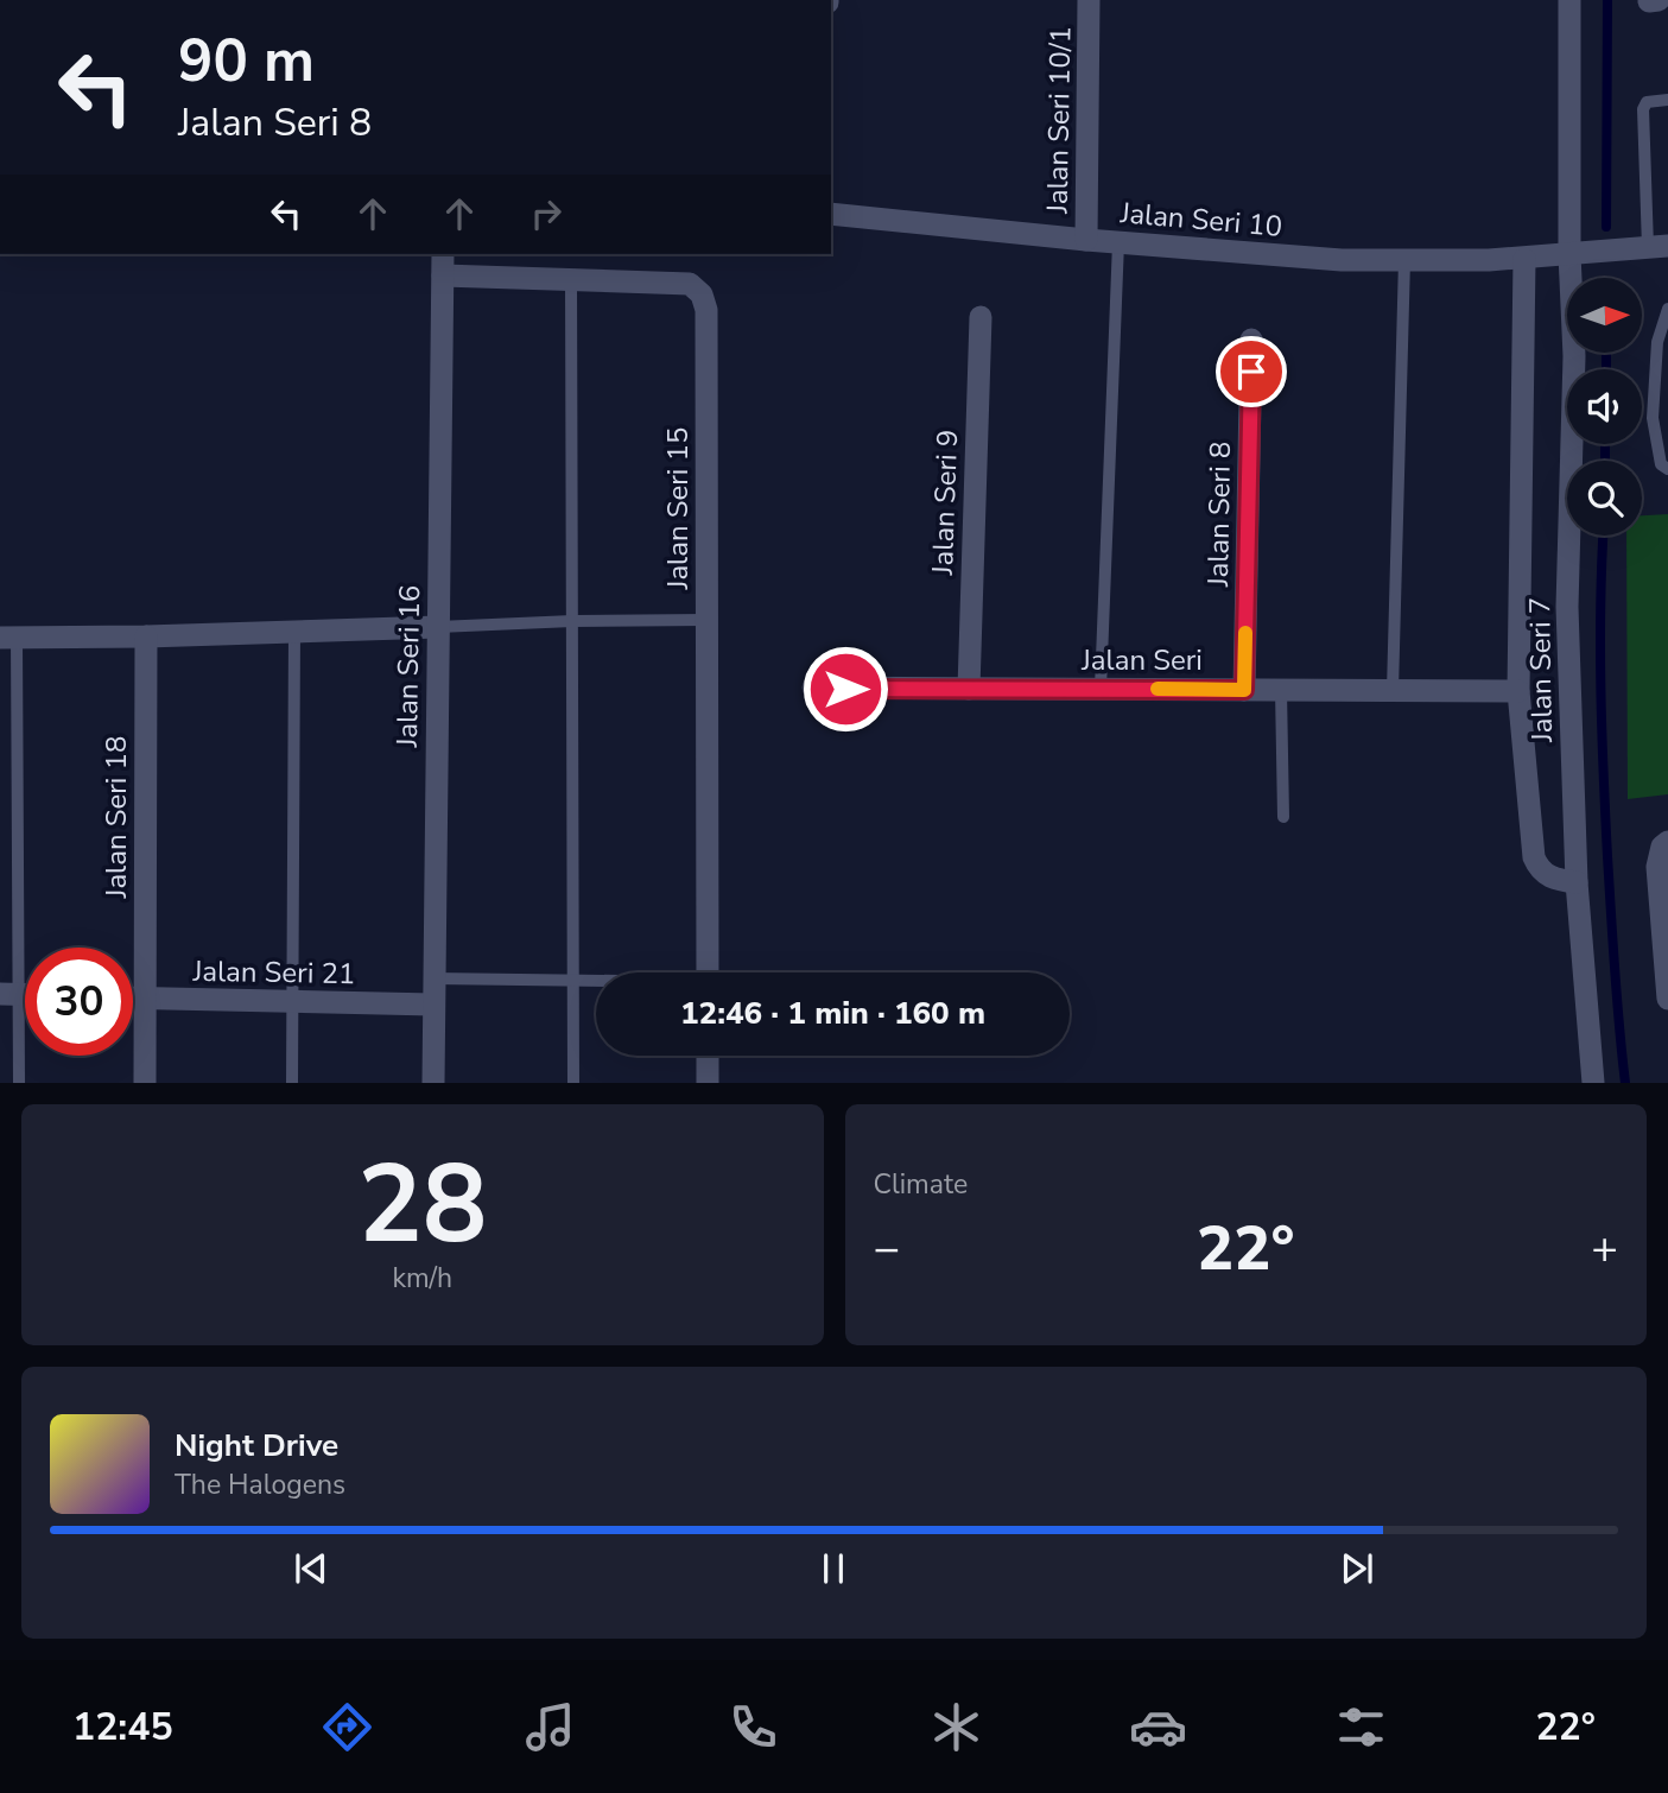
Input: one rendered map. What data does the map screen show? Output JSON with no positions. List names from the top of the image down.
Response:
{
  "streets": {
    "street": [
      "Jalan Seri 10/1",
      "Jalan Seri 10",
      "Jalan Seri 9",
      "Jalan Seri 15",
      "Jalan Seri 8",
      "Jalan Seri",
      "Jalan Seri 16",
      "Jalan Seri 7",
      "Jalan Seri 18",
      "Jalan Seri 21"
    ]
  },
  "crossings": [
    ["Jalan Seri 10/1", "Jalan Seri 10"],
    ["Jalan Seri 10", "Jalan Seri 7"],
    ["Jalan Seri 9", "Jalan Seri"],
    ["Jalan Seri 15", "Jalan Seri 16"],
    ["Jalan Seri 8", "Jalan Seri"],
    ["Jalan Seri", "Jalan Seri 7"],
    ["Jalan Seri 16", "Jalan Seri 21"],
    ["Jalan Seri 18", "Jalan Seri 21"]
  ],
  "north": "right",
  "page": {
    "turn": ["90 m", "Jalan Seri 8"],
    "limit": "30",
    "trip": "12:46 · 1 min · 160 m",
    "tile": [
      ["28", "km/h"],
      "Climate"
    ],
    "heat": ["−", "22°", "+"],
    "song": ["Night Drive", "The Halogens"],
    "tabs": ["12:45", "22°"]
  }
}
